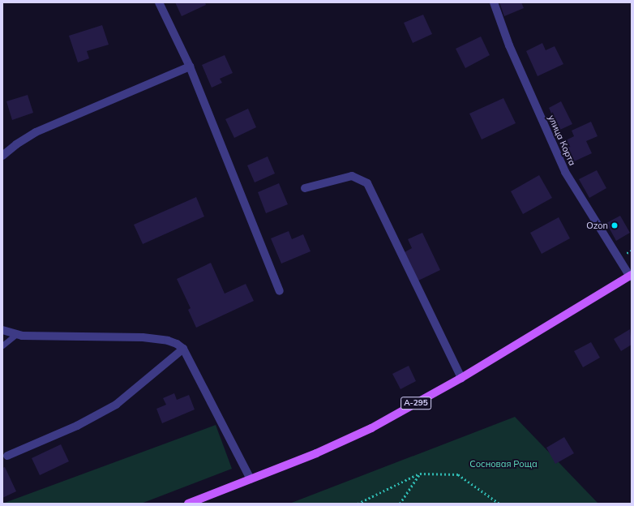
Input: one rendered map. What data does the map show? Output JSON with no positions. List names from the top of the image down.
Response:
{
  "streets": {
    "main road": ["А-295"],
    "street": ["улица Корта"]
  },
  "crossings": [
    ["улица Корта", "А-295"]
  ],
  "parks": ["Сосновая Роща"],
  "places": ["Ozon"]
}
